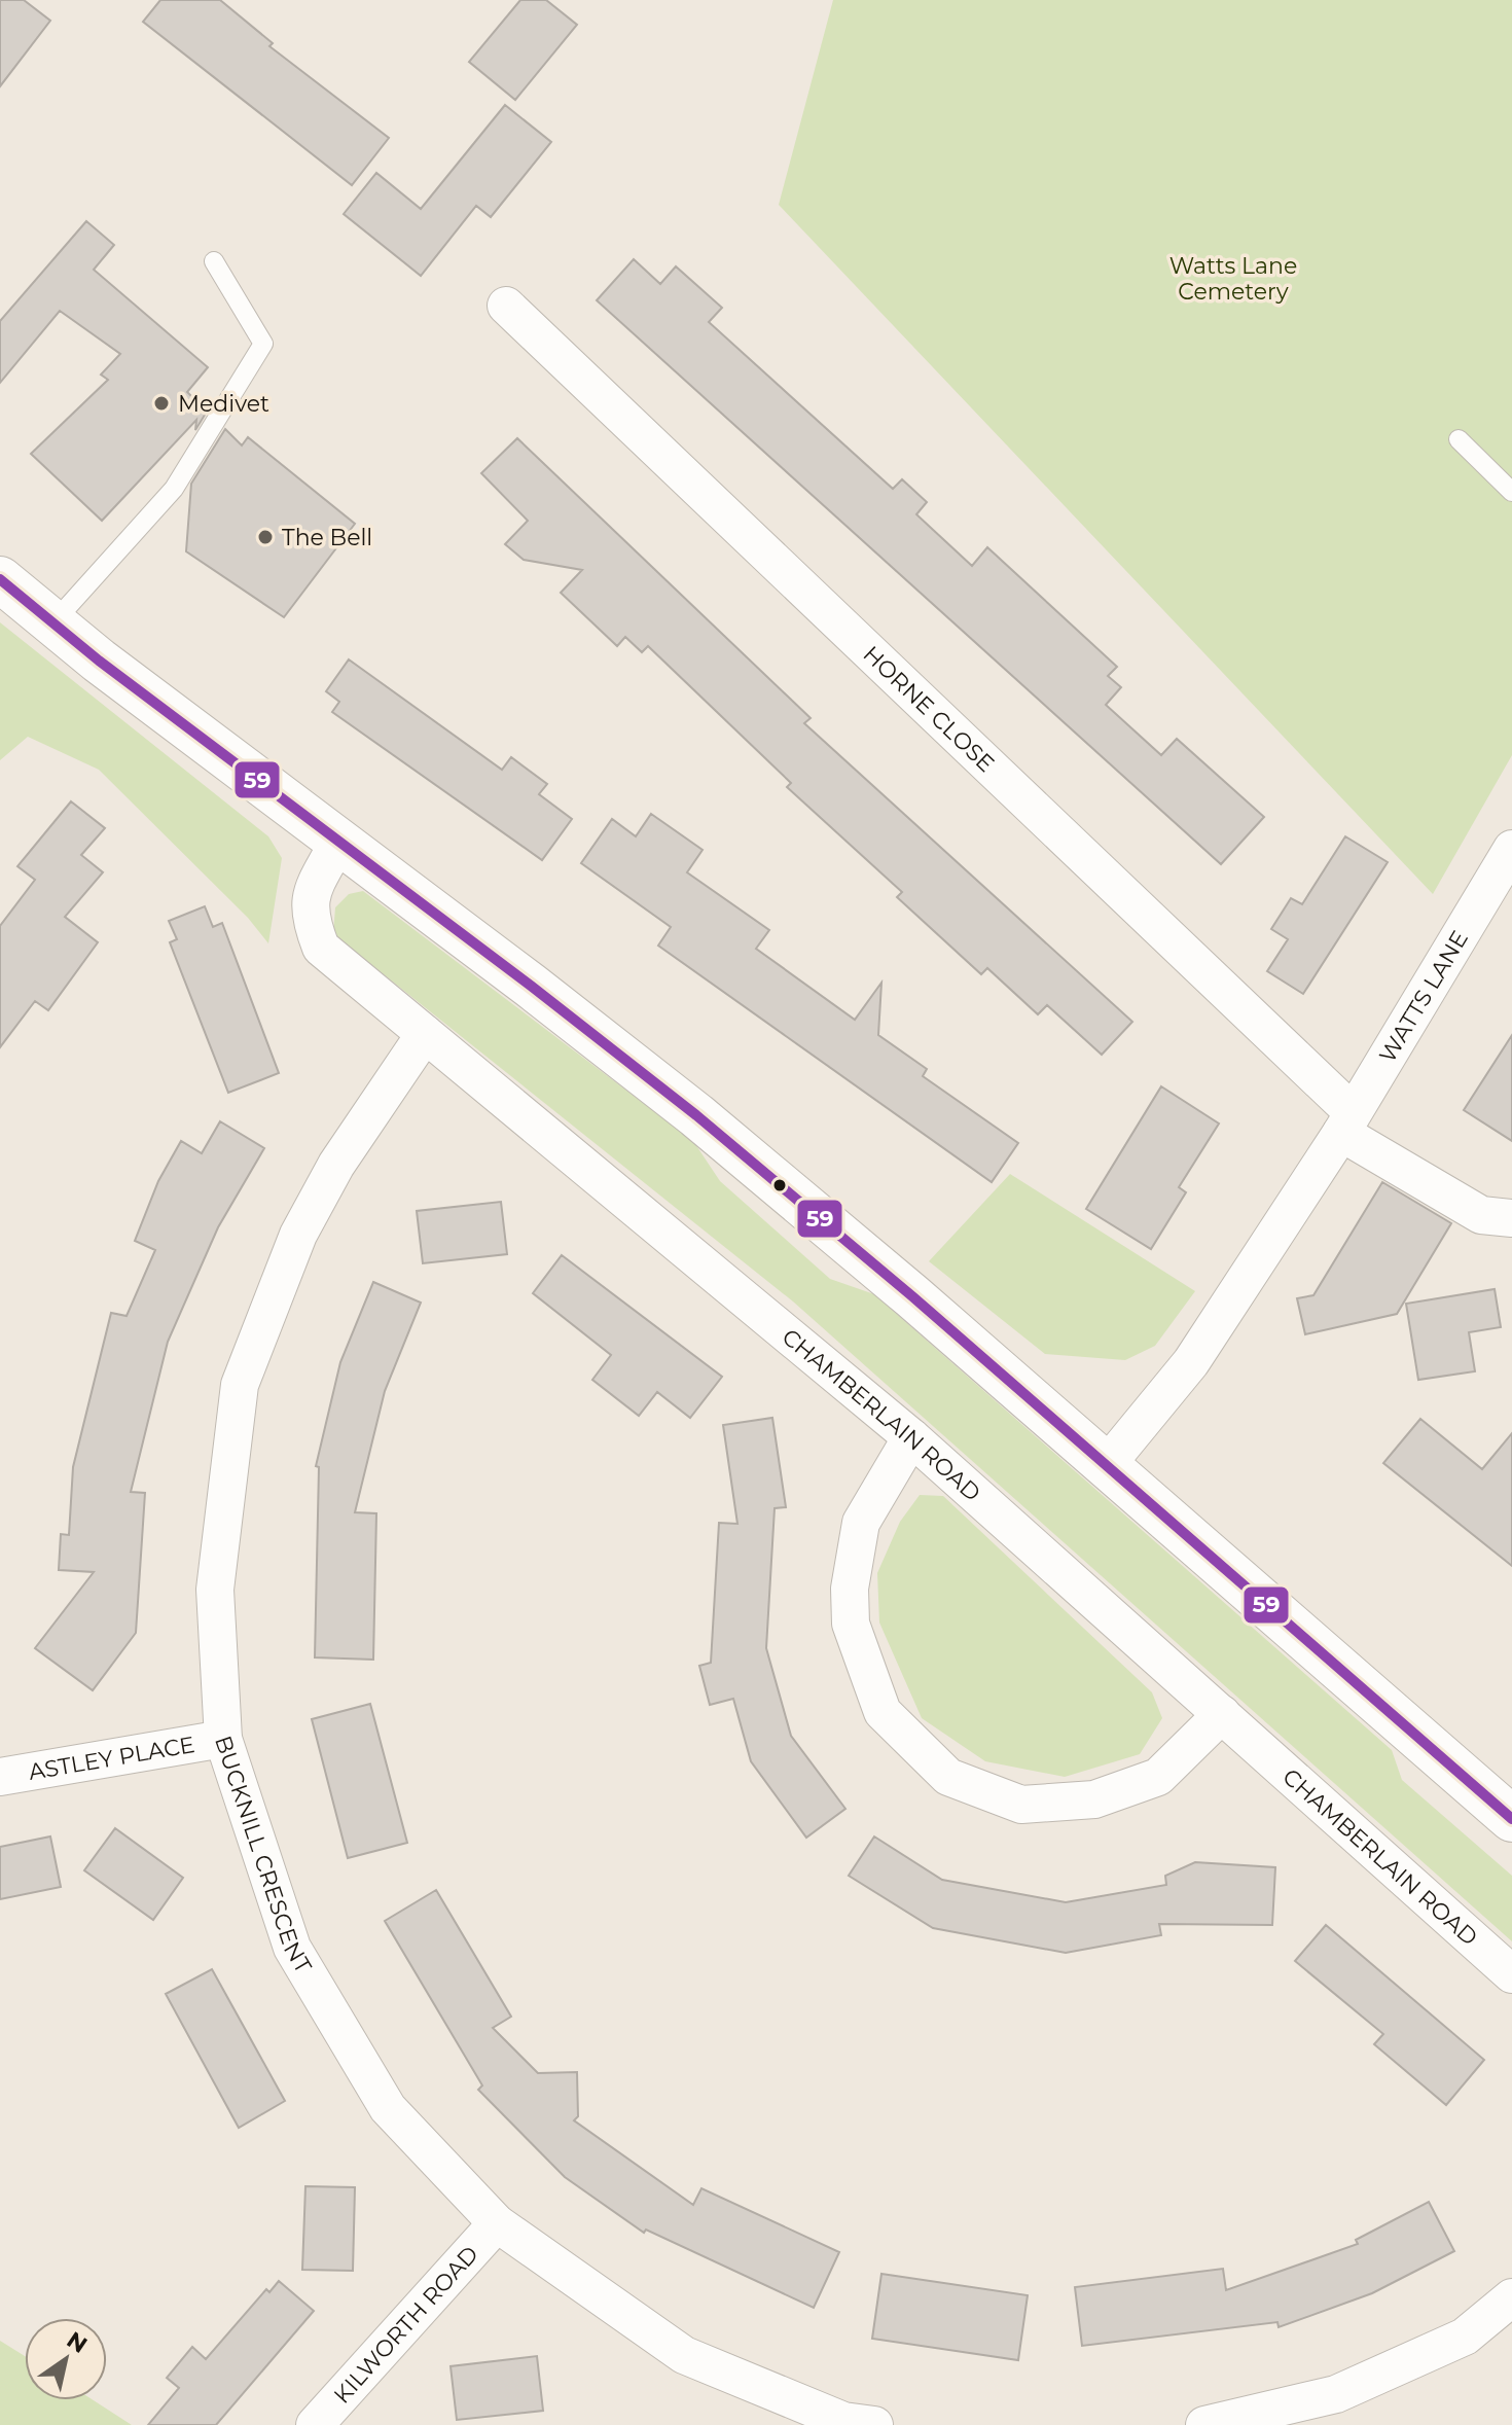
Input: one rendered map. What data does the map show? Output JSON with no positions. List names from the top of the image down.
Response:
{
  "streets": {
    "street": [
      "HORNE CLOSE",
      "WATTS LANE",
      "CHAMBERLAIN ROAD",
      "ASTLEY PLACE",
      "BUCKNILL CRESCENT",
      "KILWORTH ROAD"
    ]
  },
  "crossings": [
    ["HORNE CLOSE", "WATTS LANE"],
    ["CHAMBERLAIN ROAD", "BUCKNILL CRESCENT"],
    ["ASTLEY PLACE", "BUCKNILL CRESCENT"],
    ["BUCKNILL CRESCENT", "KILWORTH ROAD"]
  ],
  "parks": ["Watts Lane Cemetery"],
  "places": ["Medivet", "The Bell"],
  "lines": ["transit line 59"],
  "north": "top right"
}
